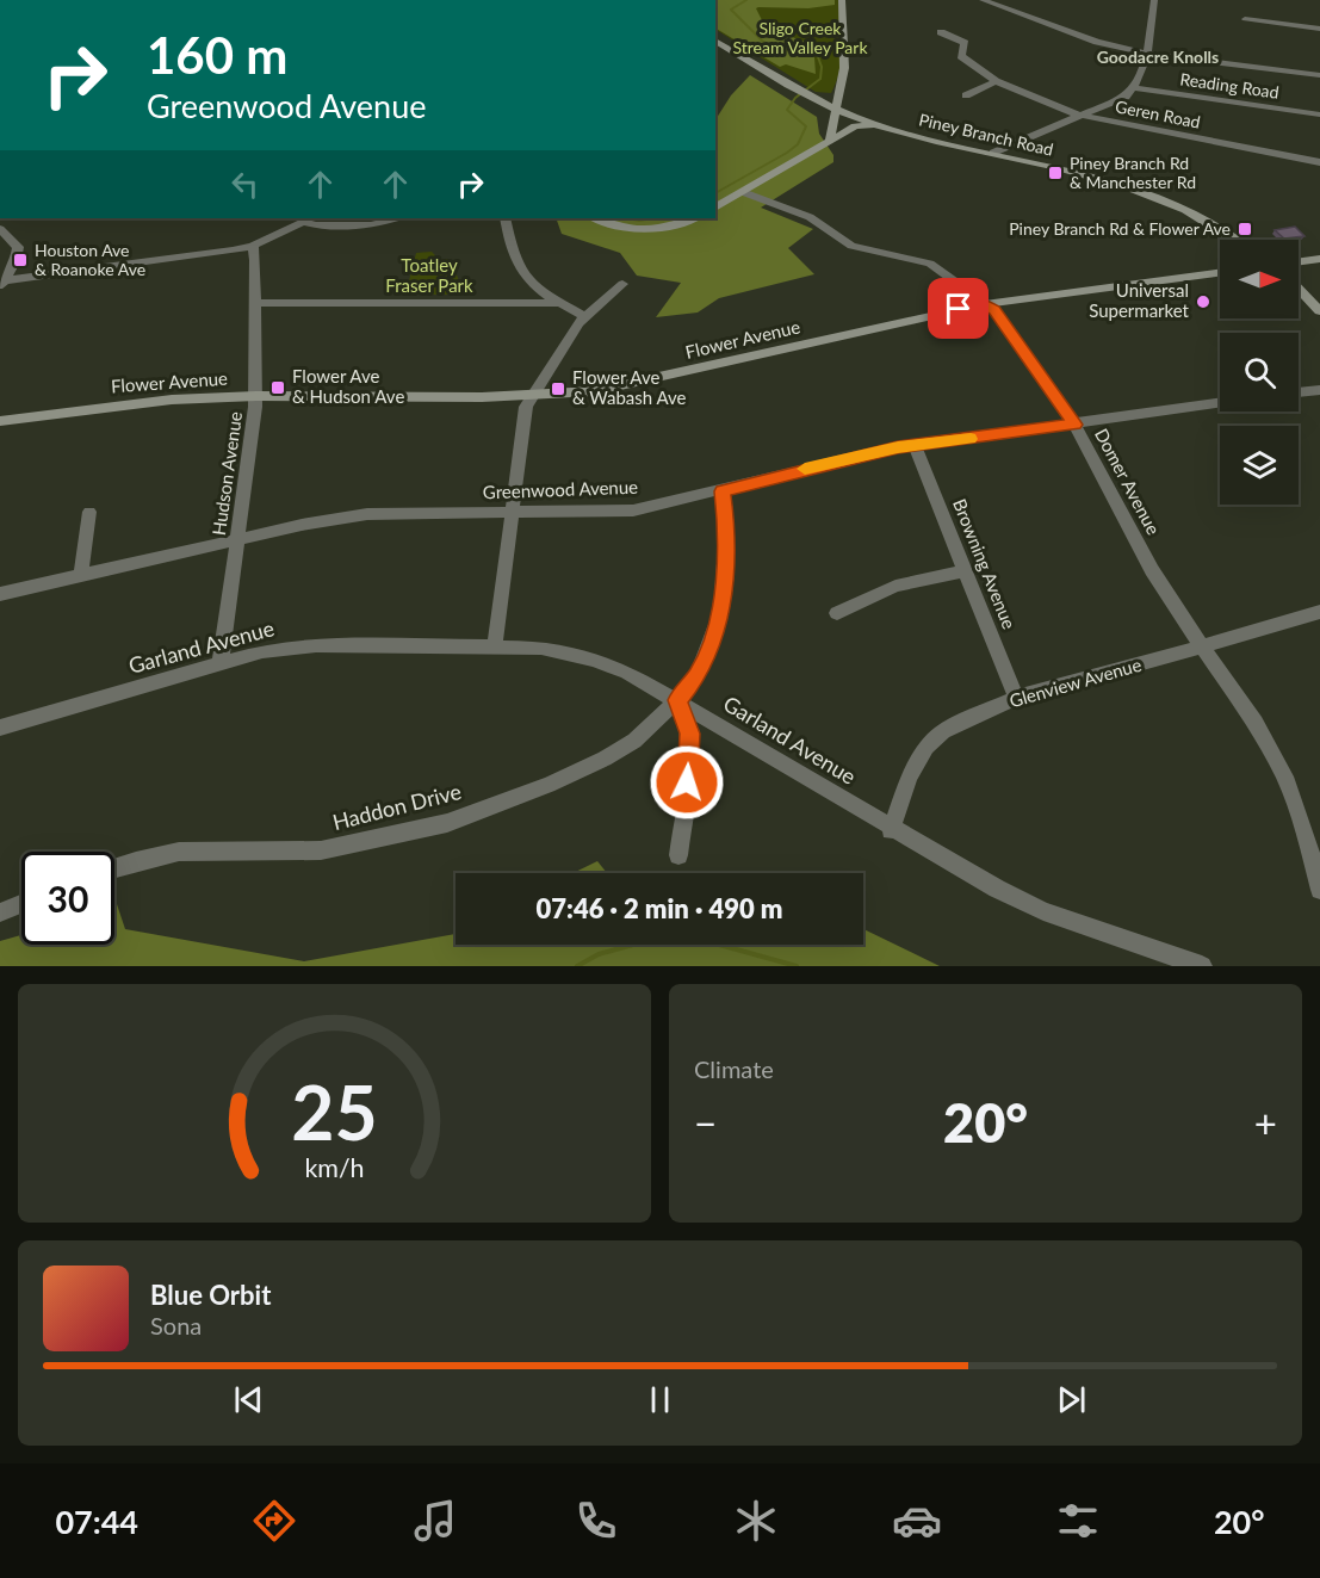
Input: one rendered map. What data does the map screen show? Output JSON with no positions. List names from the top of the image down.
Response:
{
  "streets": {
    "street": [
      "Reading Road",
      "Geren Road",
      "Piney Branch Road",
      "Flower Avenue",
      "Hudson Avenue",
      "Domer Avenue",
      "Greenwood Avenue",
      "Browning Avenue",
      "Garland Avenue",
      "Glenview Avenue",
      "Haddon Drive"
    ]
  },
  "crossings": [
    ["Flower Avenue", "Hudson Avenue"],
    ["Flower Avenue", "Domer Avenue"],
    ["Hudson Avenue", "Greenwood Avenue"],
    ["Hudson Avenue", "Garland Avenue"],
    ["Domer Avenue", "Greenwood Avenue"],
    ["Domer Avenue", "Glenview Avenue"],
    ["Greenwood Avenue", "Browning Avenue"],
    ["Greenwood Avenue", "Haddon Drive"],
    ["Browning Avenue", "Glenview Avenue"],
    ["Garland Avenue", "Glenview Avenue"],
    ["Garland Avenue", "Haddon Drive"]
  ],
  "districts": ["Goodacre Knolls"],
  "parks": ["Sligo Creek Stream Valley Park", "Toatley Fraser Park"],
  "places": {
    "transit": [
      "Piney Branch Rd & Manchester Rd",
      "Piney Branch Rd & Flower Ave",
      "Houston Ave & Roanoke Ave",
      "Flower Ave & Hudson Ave",
      "Flower Ave & Wabash Ave"
    ],
    "other": ["Universal Supermarket"]
  },
  "north": "right",
  "page": {
    "turn": ["160 m", "Greenwood Avenue"],
    "limit": "30",
    "trip": "07:46 · 2 min · 490 m",
    "tile": "Climate",
    "heat": ["−", "20°", "+"],
    "song": ["Blue Orbit", "Sona"],
    "tabs": ["07:44", "20°"],
    "gauge": ["25", "km/h"]
  }
}
